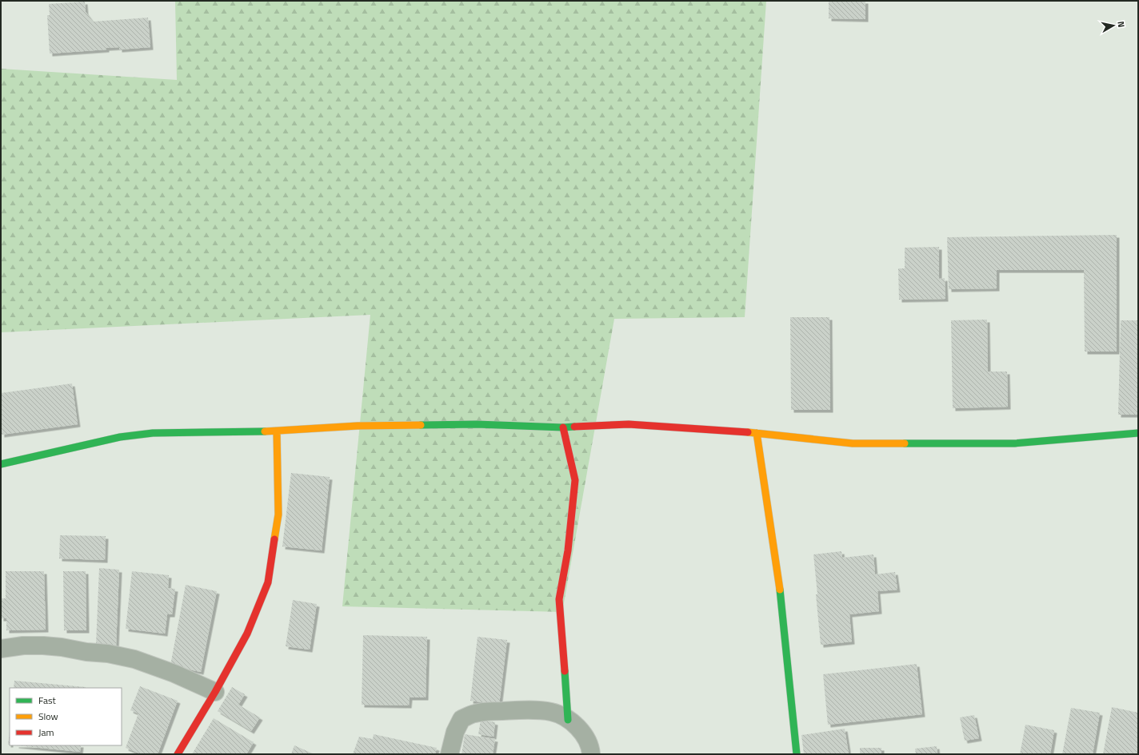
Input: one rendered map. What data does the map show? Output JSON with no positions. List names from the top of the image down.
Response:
{
  "legend": ["Fast", "Slow", "Jam"],
  "north": "right"
}
